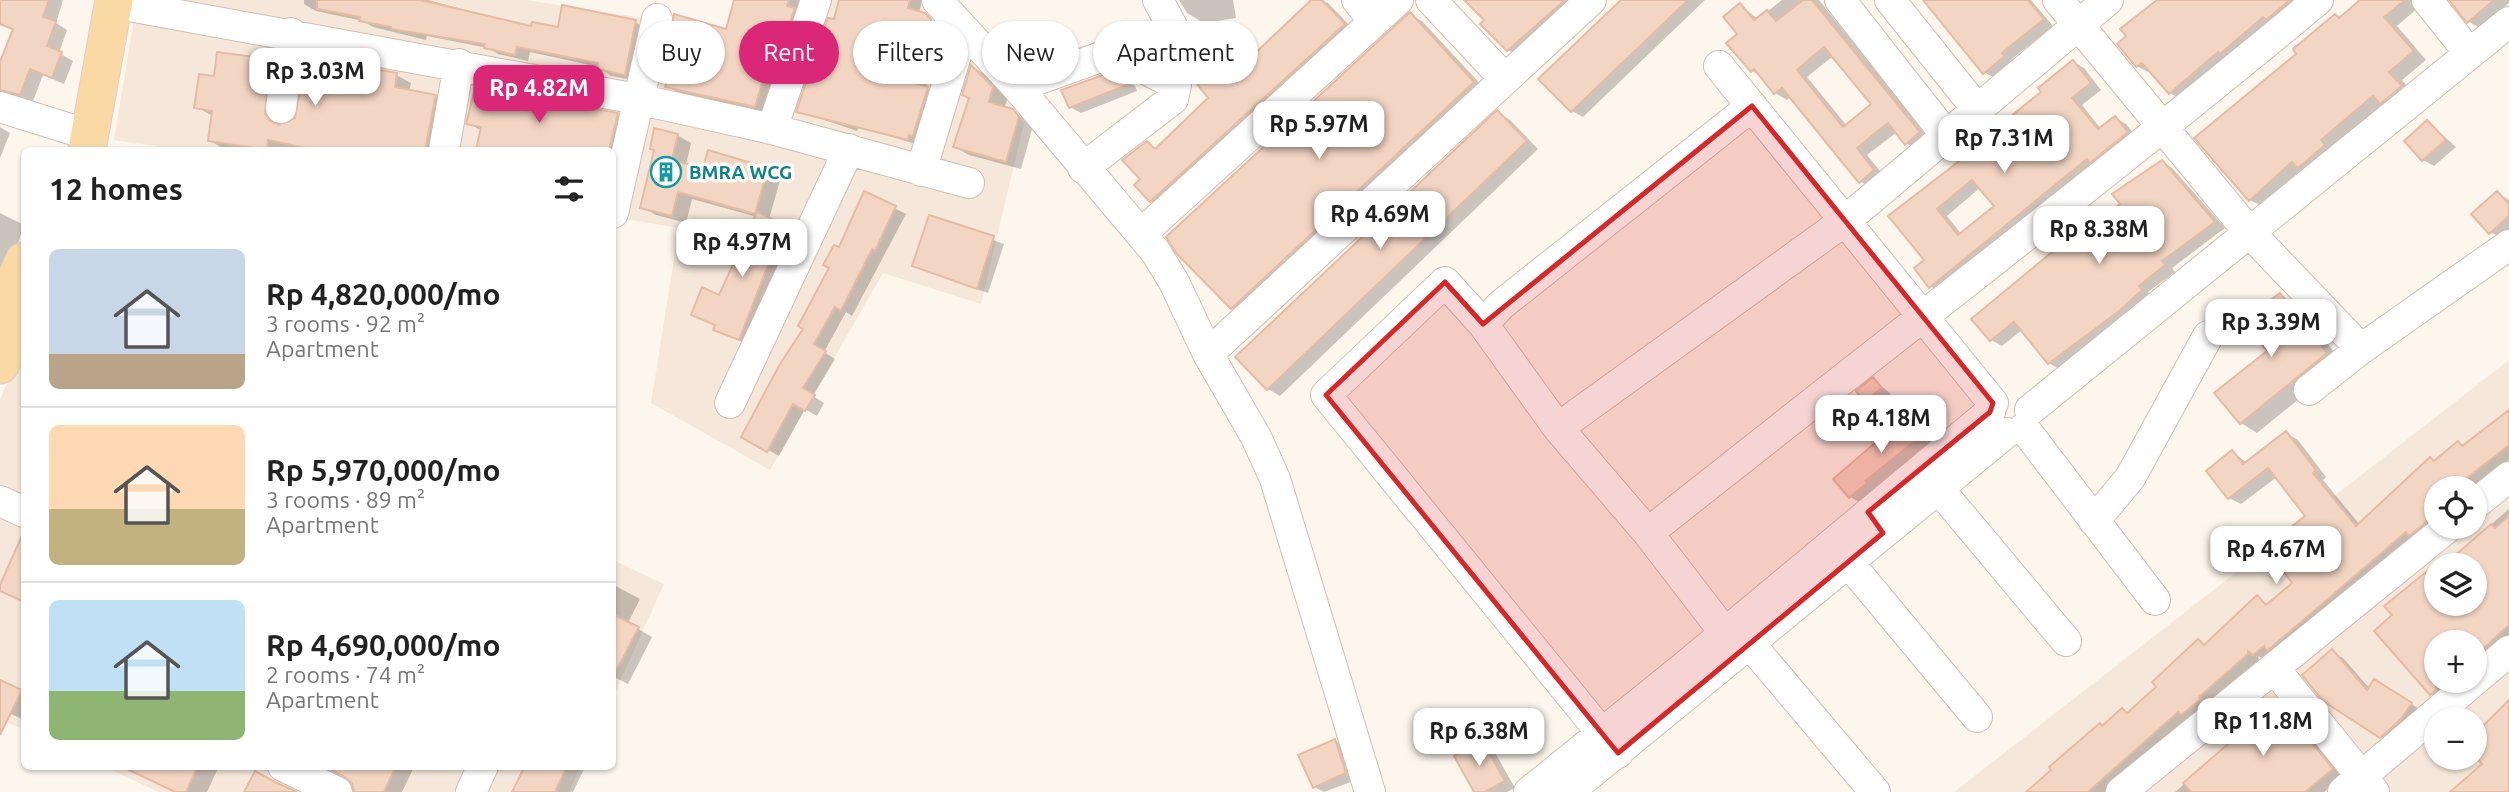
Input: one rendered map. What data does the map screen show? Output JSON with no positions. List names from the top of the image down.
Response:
{
  "places": {
    "building": ["BMRA WCG"]
  },
  "page": {
    "chip": [
      "Buy",
      "Rent",
      "Filters",
      "New",
      "Apartment"
    ],
    "price": [
      "Rp 3.03M",
      "Rp 4.82M",
      "Rp 5.97M",
      "Rp 7.31M",
      "Rp 4.69M",
      "Rp 8.38M",
      "Rp 4.97M",
      "Rp 3.39M",
      "Rp 4.18M",
      "Rp 4.67M",
      "Rp 11.8M",
      "Rp 6.38M"
    ],
    "heading": "12 homes",
    "list": [
      {
        "name": "Rp 4,820,000/mo",
        "note": "3 rooms · 92 m² · Apartment"
      },
      {
        "name": "Rp 5,970,000/mo",
        "note": "3 rooms · 89 m² · Apartment"
      },
      {
        "name": "Rp 4,690,000/mo",
        "note": "2 rooms · 74 m² · Apartment"
      }
    ],
    "map_buttons": ["+", "−"]
  }
}
